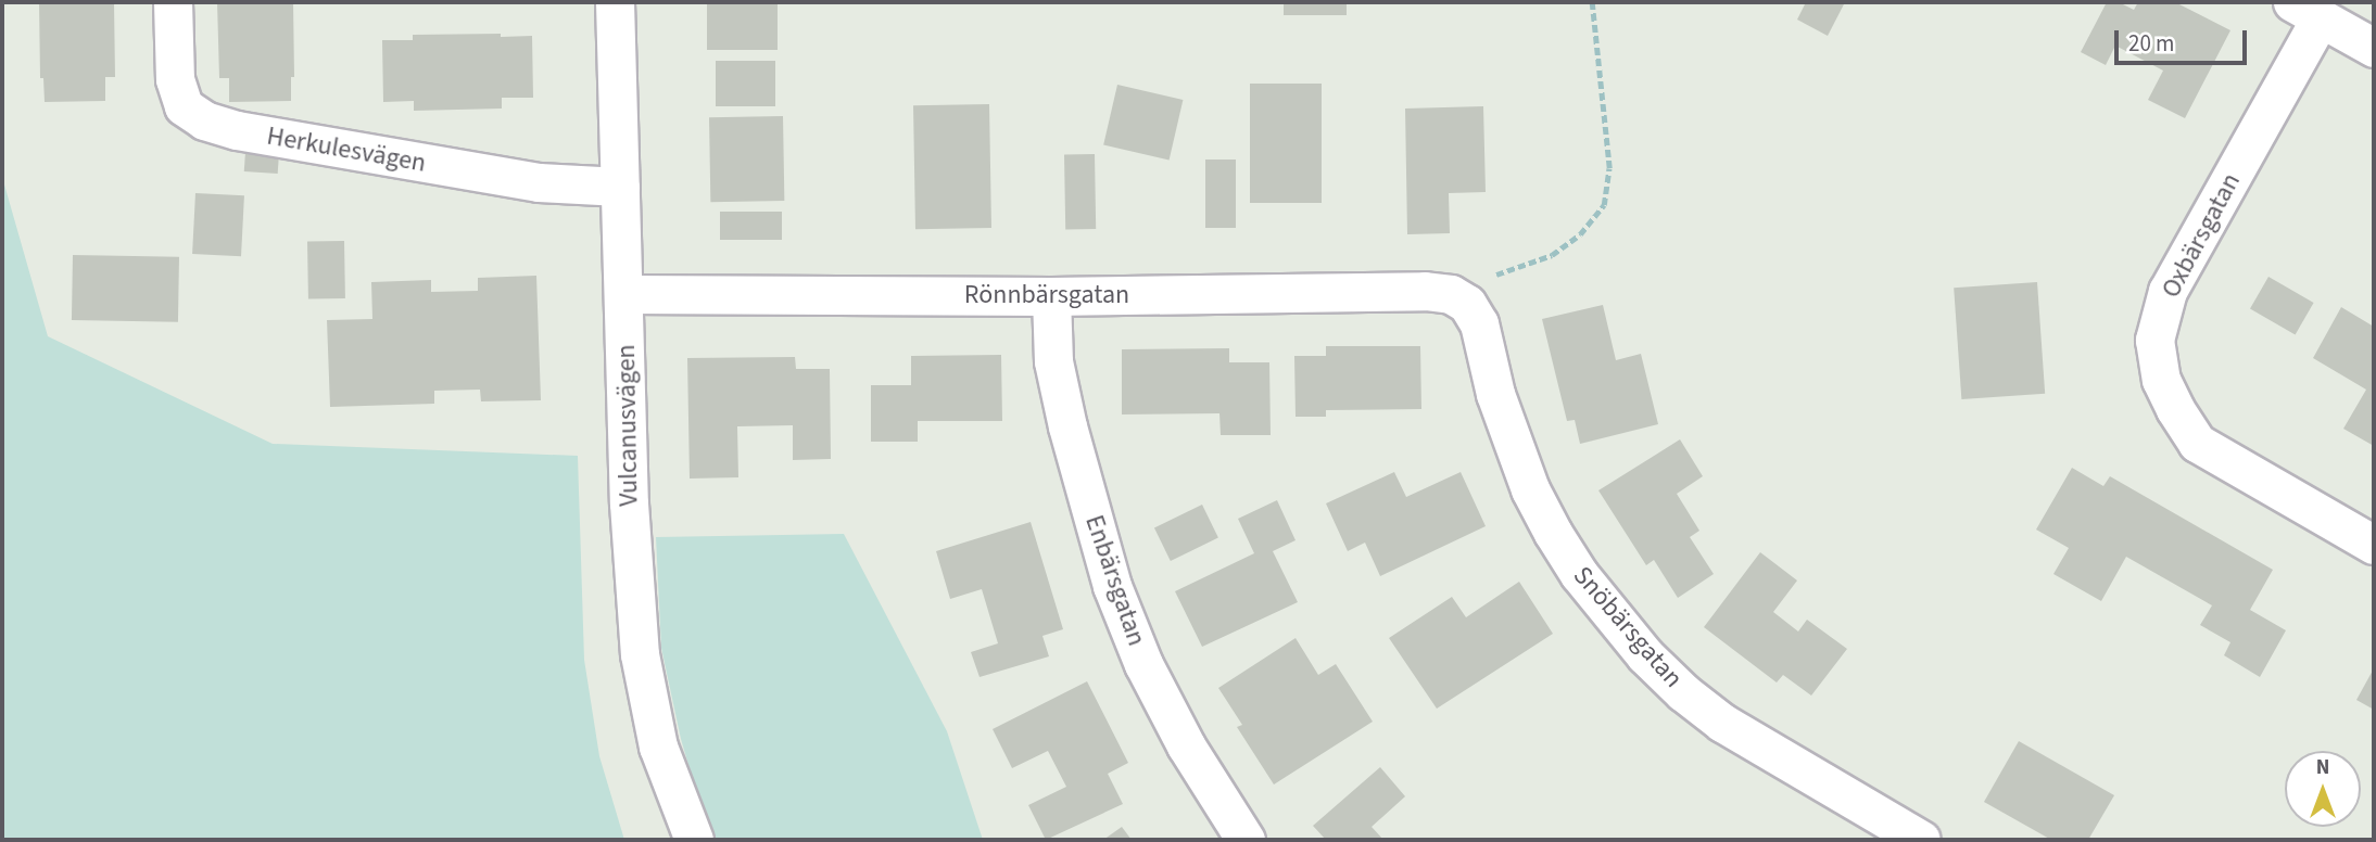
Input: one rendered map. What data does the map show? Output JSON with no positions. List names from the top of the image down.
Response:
{
  "streets": {
    "street": [
      "Herkulesvägen",
      "Oxbärsgatan",
      "Rönnbärsgatan",
      "Vulcanusvägen",
      "Enbärsgatan",
      "Snöbärsgatan"
    ]
  },
  "crossings": [
    ["Herkulesvägen", "Vulcanusvägen"],
    ["Rönnbärsgatan", "Vulcanusvägen"],
    ["Rönnbärsgatan", "Enbärsgatan"],
    ["Rönnbärsgatan", "Snöbärsgatan"]
  ],
  "scale_bar": "20 m",
  "north": "top"
}
